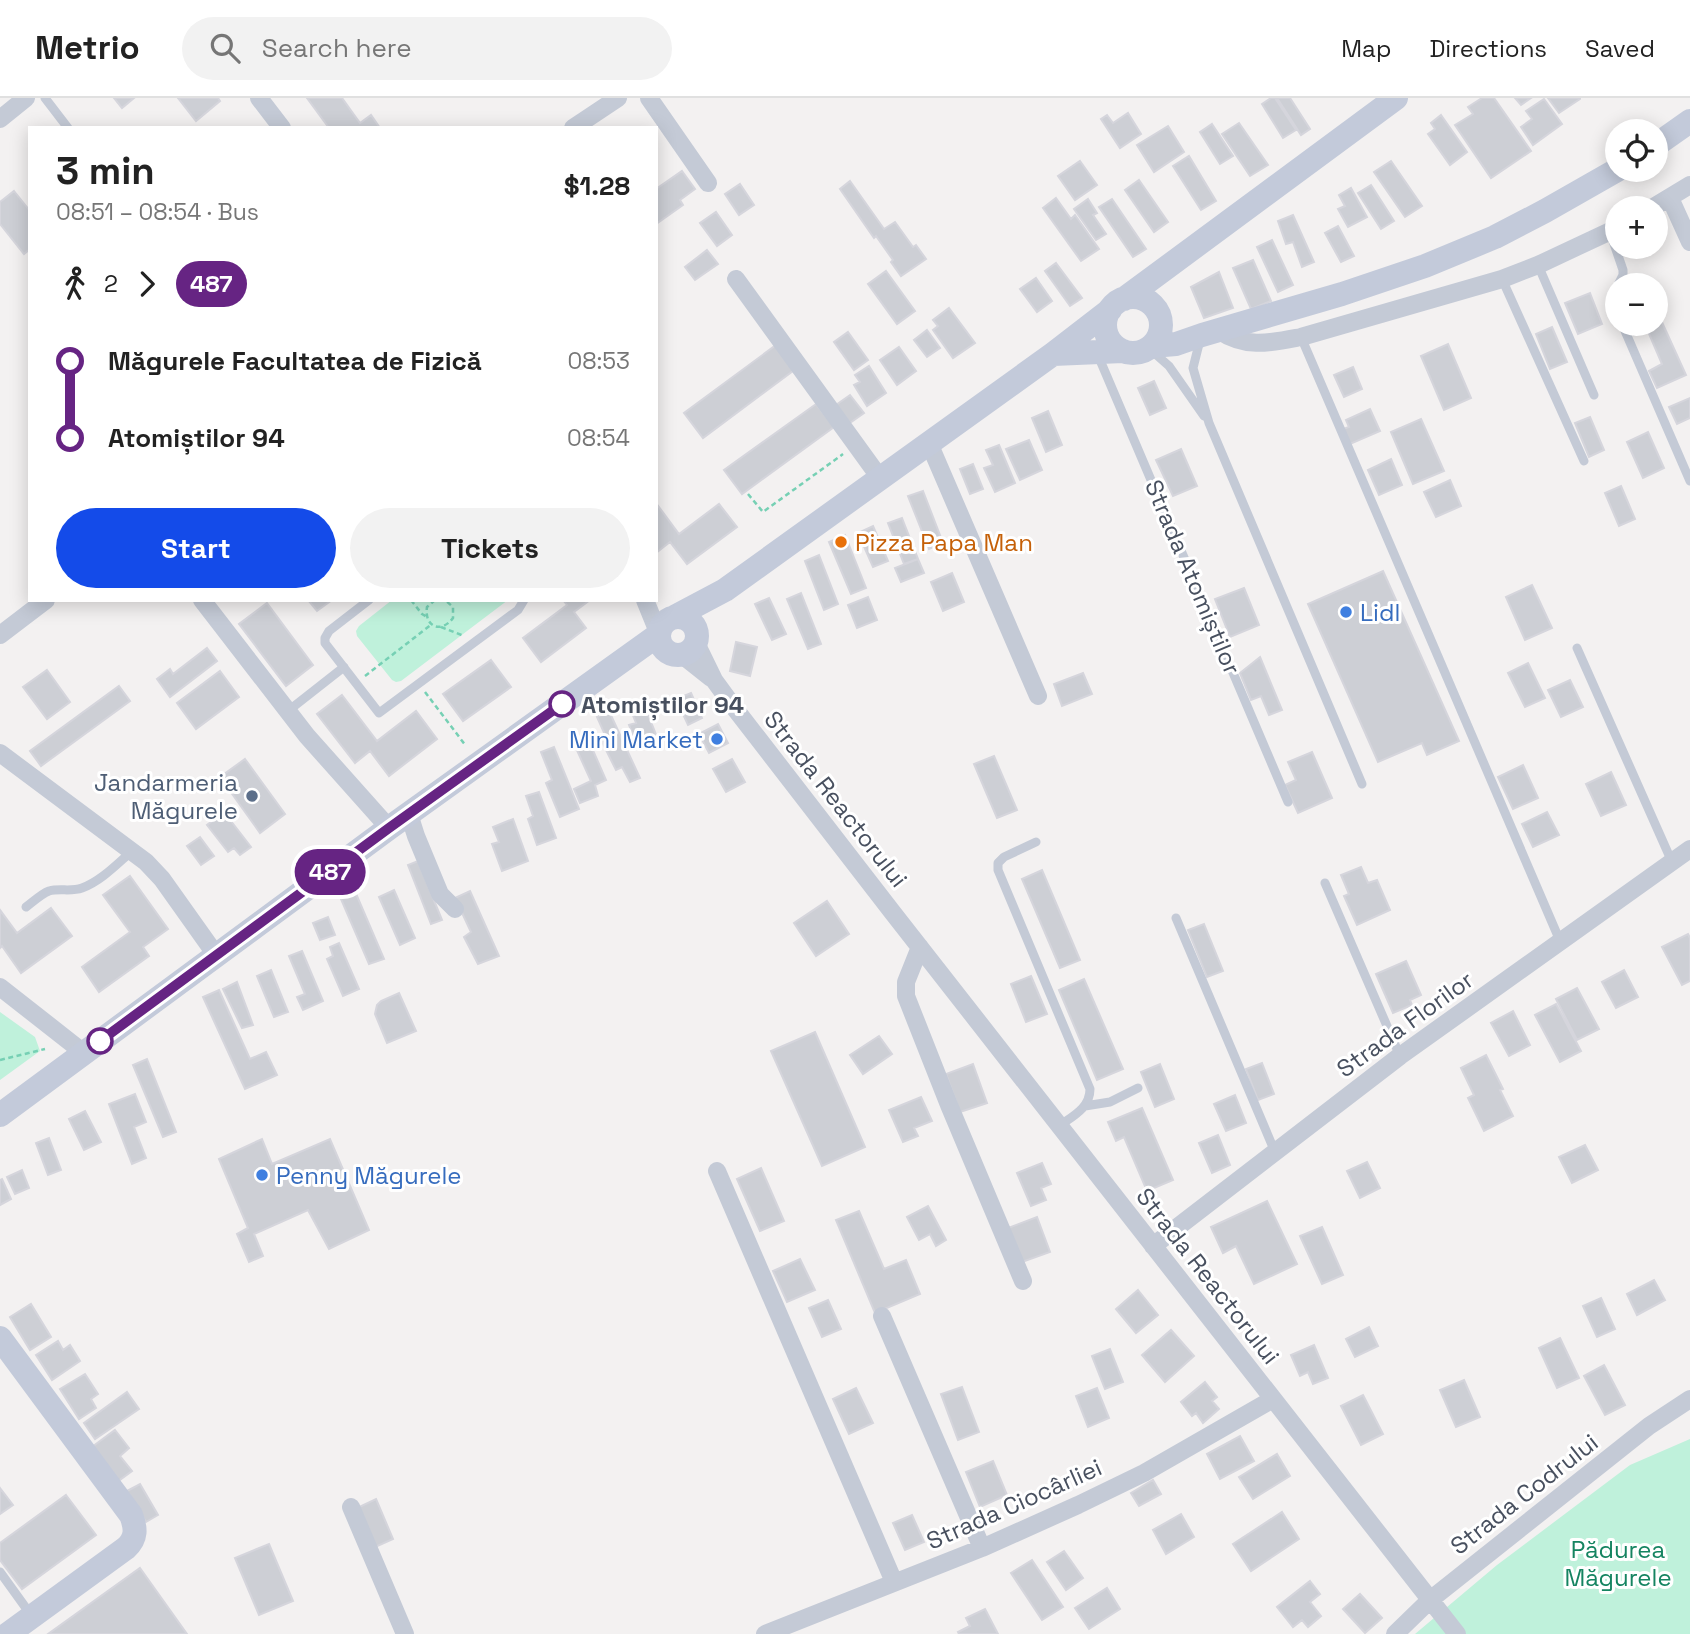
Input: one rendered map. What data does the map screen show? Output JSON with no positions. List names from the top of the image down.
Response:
{
  "streets": {
    "street": [
      "Strada Reactorului",
      "Strada Florilor",
      "Strada Codrului",
      "Strada Ciocârliei"
    ],
    "lane": ["Strada Atomiștilor"]
  },
  "crossings": [
    ["Strada Reactorului", "Strada Florilor"],
    ["Strada Reactorului", "Strada Codrului"],
    ["Strada Reactorului", "Strada Ciocârliei"]
  ],
  "parks": ["Pădurea Măgurele"],
  "places": [
    "Pizza Papa Man",
    "Lidl",
    "Atomiștilor 94",
    "Mini Market",
    "Jandarmeria Măgurele",
    "Penny Măgurele"
  ],
  "lines": ["bus line 487"],
  "page": {
    "header": "Metrio",
    "search": "Search here",
    "nav": ["Map", "Directions", "Saved"],
    "on_map": "487",
    "map_buttons": ["+", "−"],
    "heading": ["3 min", "08:51 – 08:54 · Bus", "$1.28"],
    "legs": ["2", "487"],
    "list": [
      {
        "name": "Măgurele Facultatea de Fizică",
        "value": "08:53"
      },
      {
        "name": "Atomiștilor 94",
        "value": "08:54"
      }
    ],
    "buttons": ["Start", "Tickets"]
  }
}
